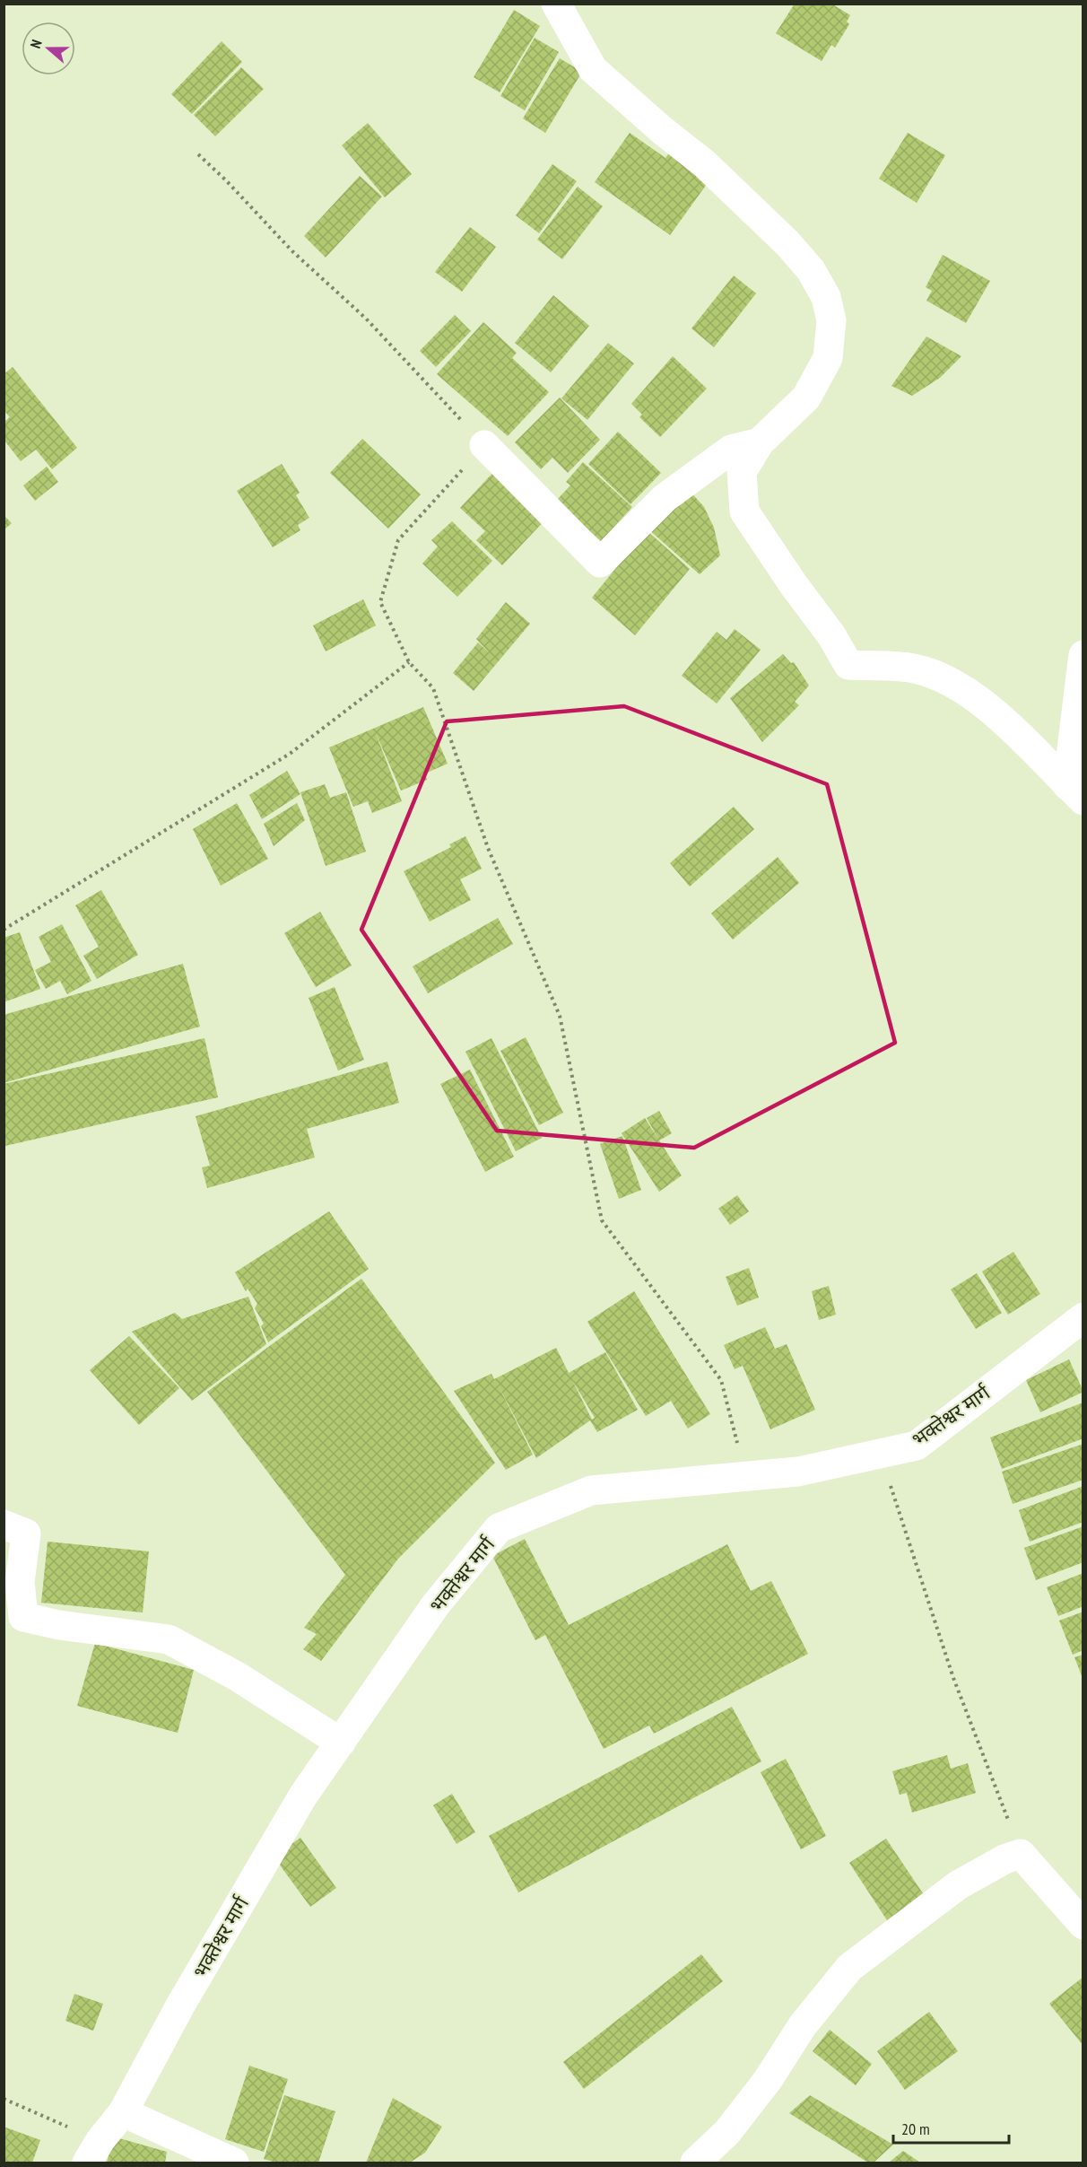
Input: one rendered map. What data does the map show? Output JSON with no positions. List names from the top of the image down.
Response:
{
  "streets": {
    "street": ["भक्तेश्वर मार्ग"]
  },
  "scale_bar": "20 m",
  "north": "left"
}
